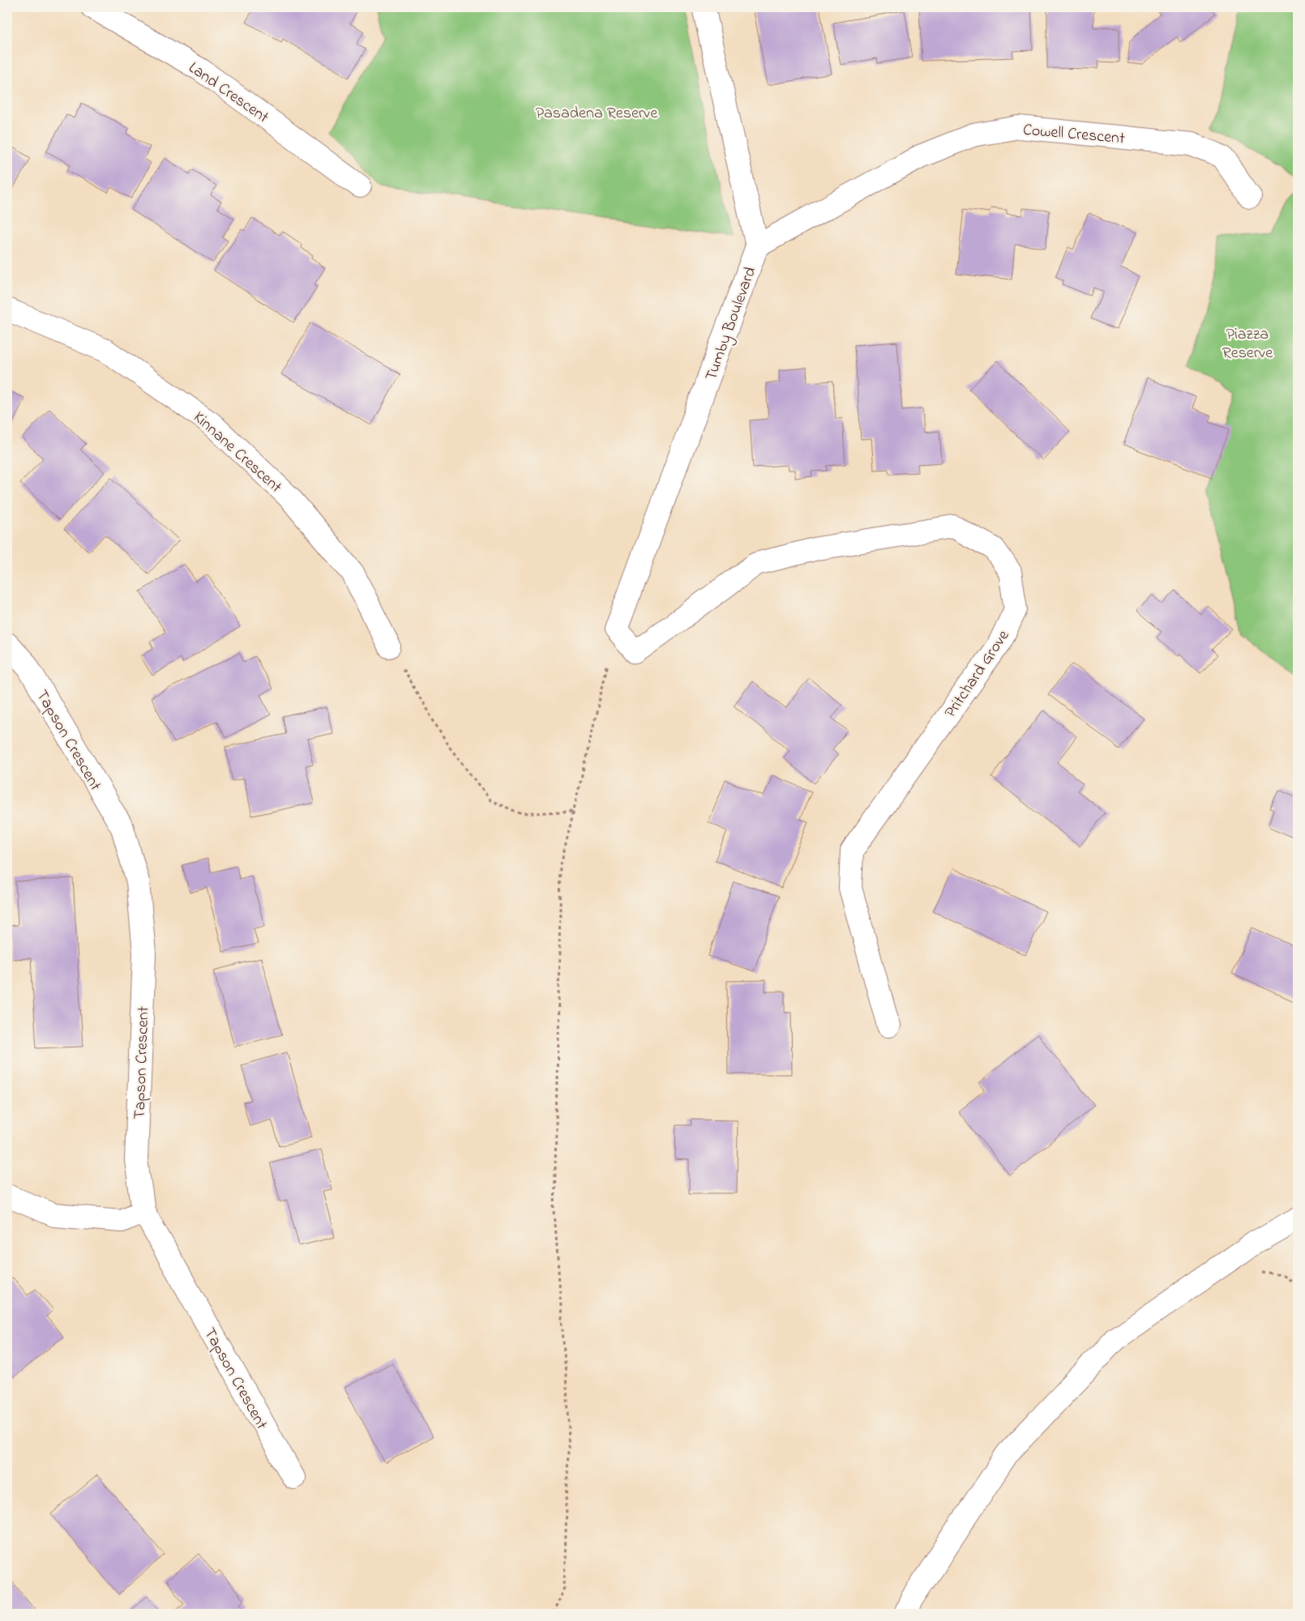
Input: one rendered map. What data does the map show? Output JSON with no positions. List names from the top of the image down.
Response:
{
  "streets": {
    "street": [
      "Land Crescent",
      "Cowell Crescent",
      "Tumby Boulevard",
      "Kinnane Crescent",
      "Pritchard Grove",
      "Tapson Crescent"
    ]
  },
  "crossings": [
    ["Cowell Crescent", "Tumby Boulevard"],
    ["Tumby Boulevard", "Pritchard Grove"]
  ],
  "parks": ["Pasadena Reserve", "Piazza Reserve"]
}
